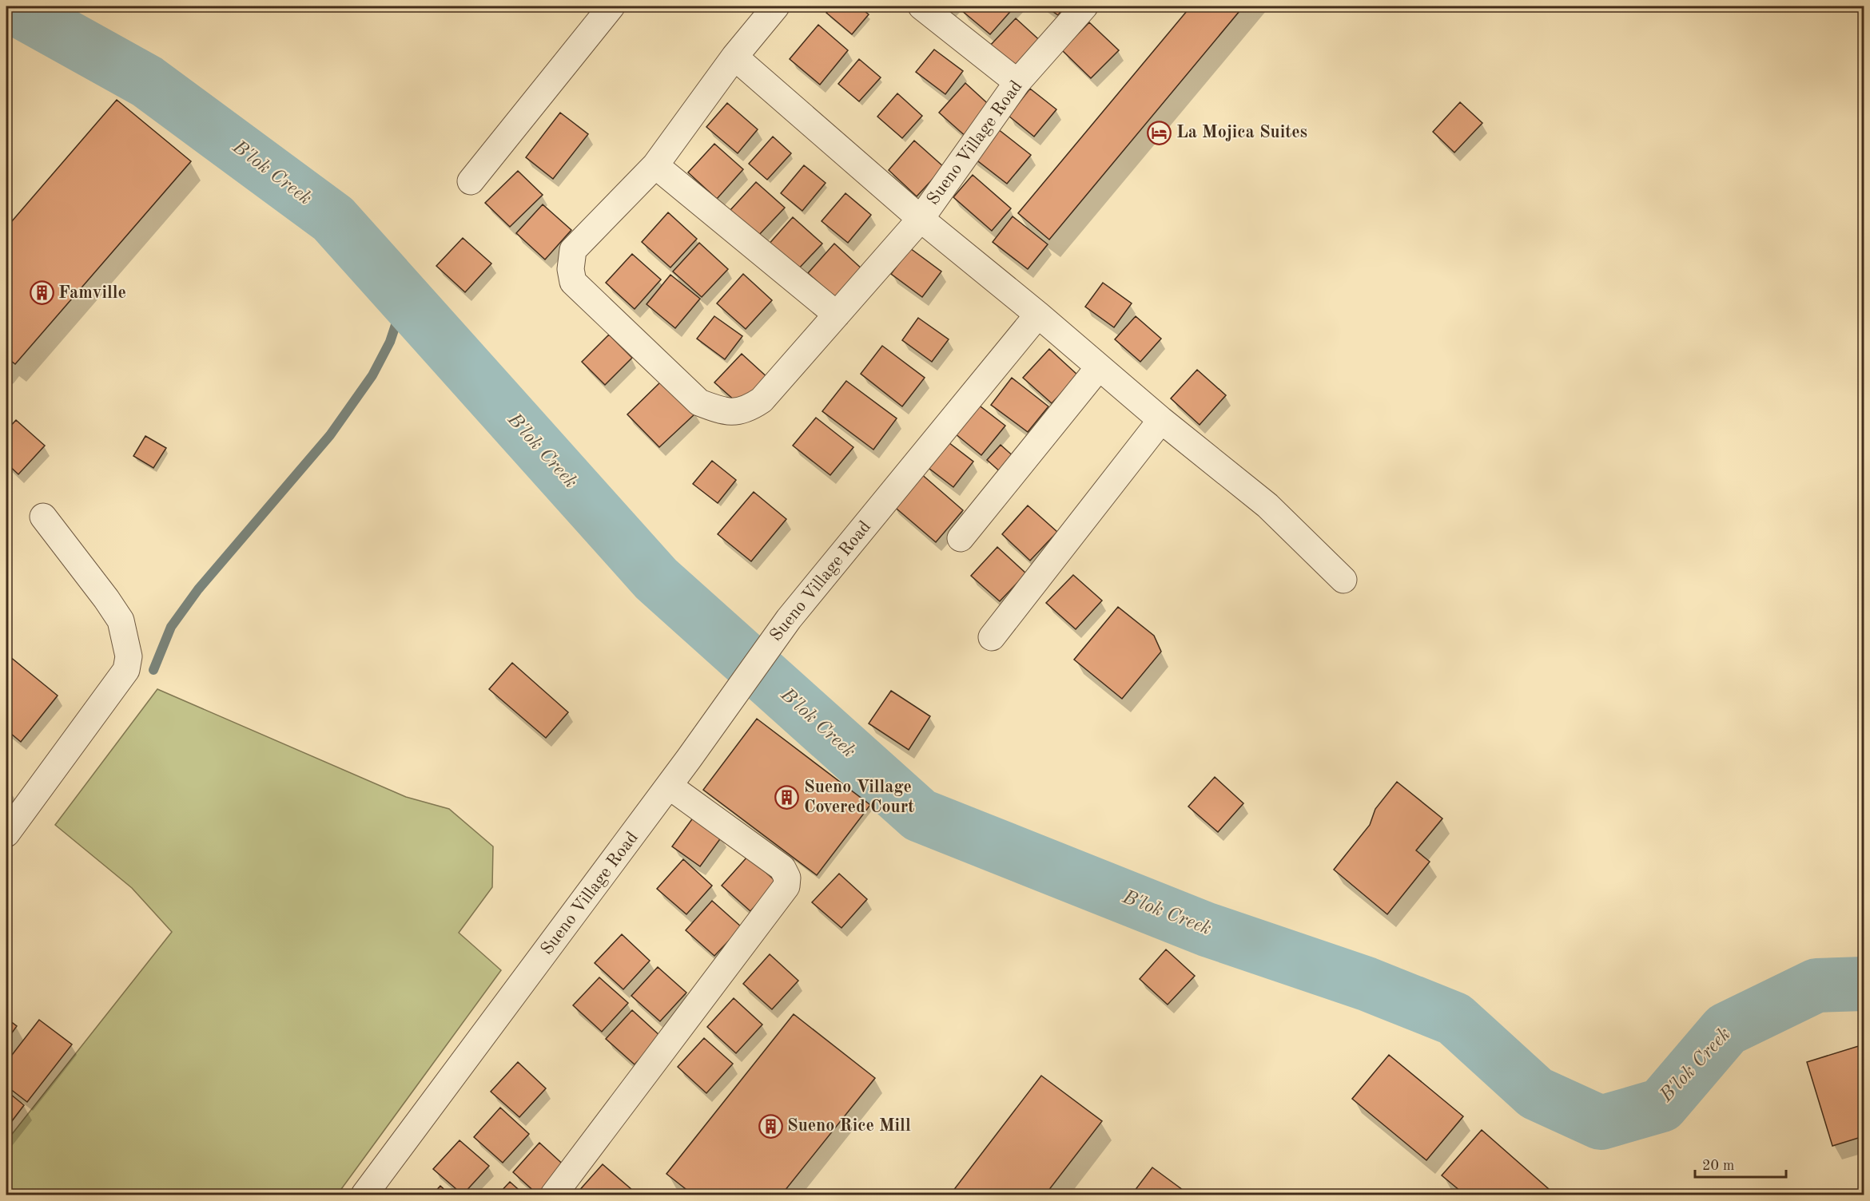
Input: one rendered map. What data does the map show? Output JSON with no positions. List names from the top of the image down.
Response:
{
  "streets": {
    "street": ["Sueno Village Road"]
  },
  "water": ["B'lok Creek"],
  "places": {
    "hotel": ["La Mojica Suites"],
    "building": ["Famville", "Sueno Village Covered Court", "Sueno Rice Mill"]
  },
  "scale_bar": "20 m"
}
